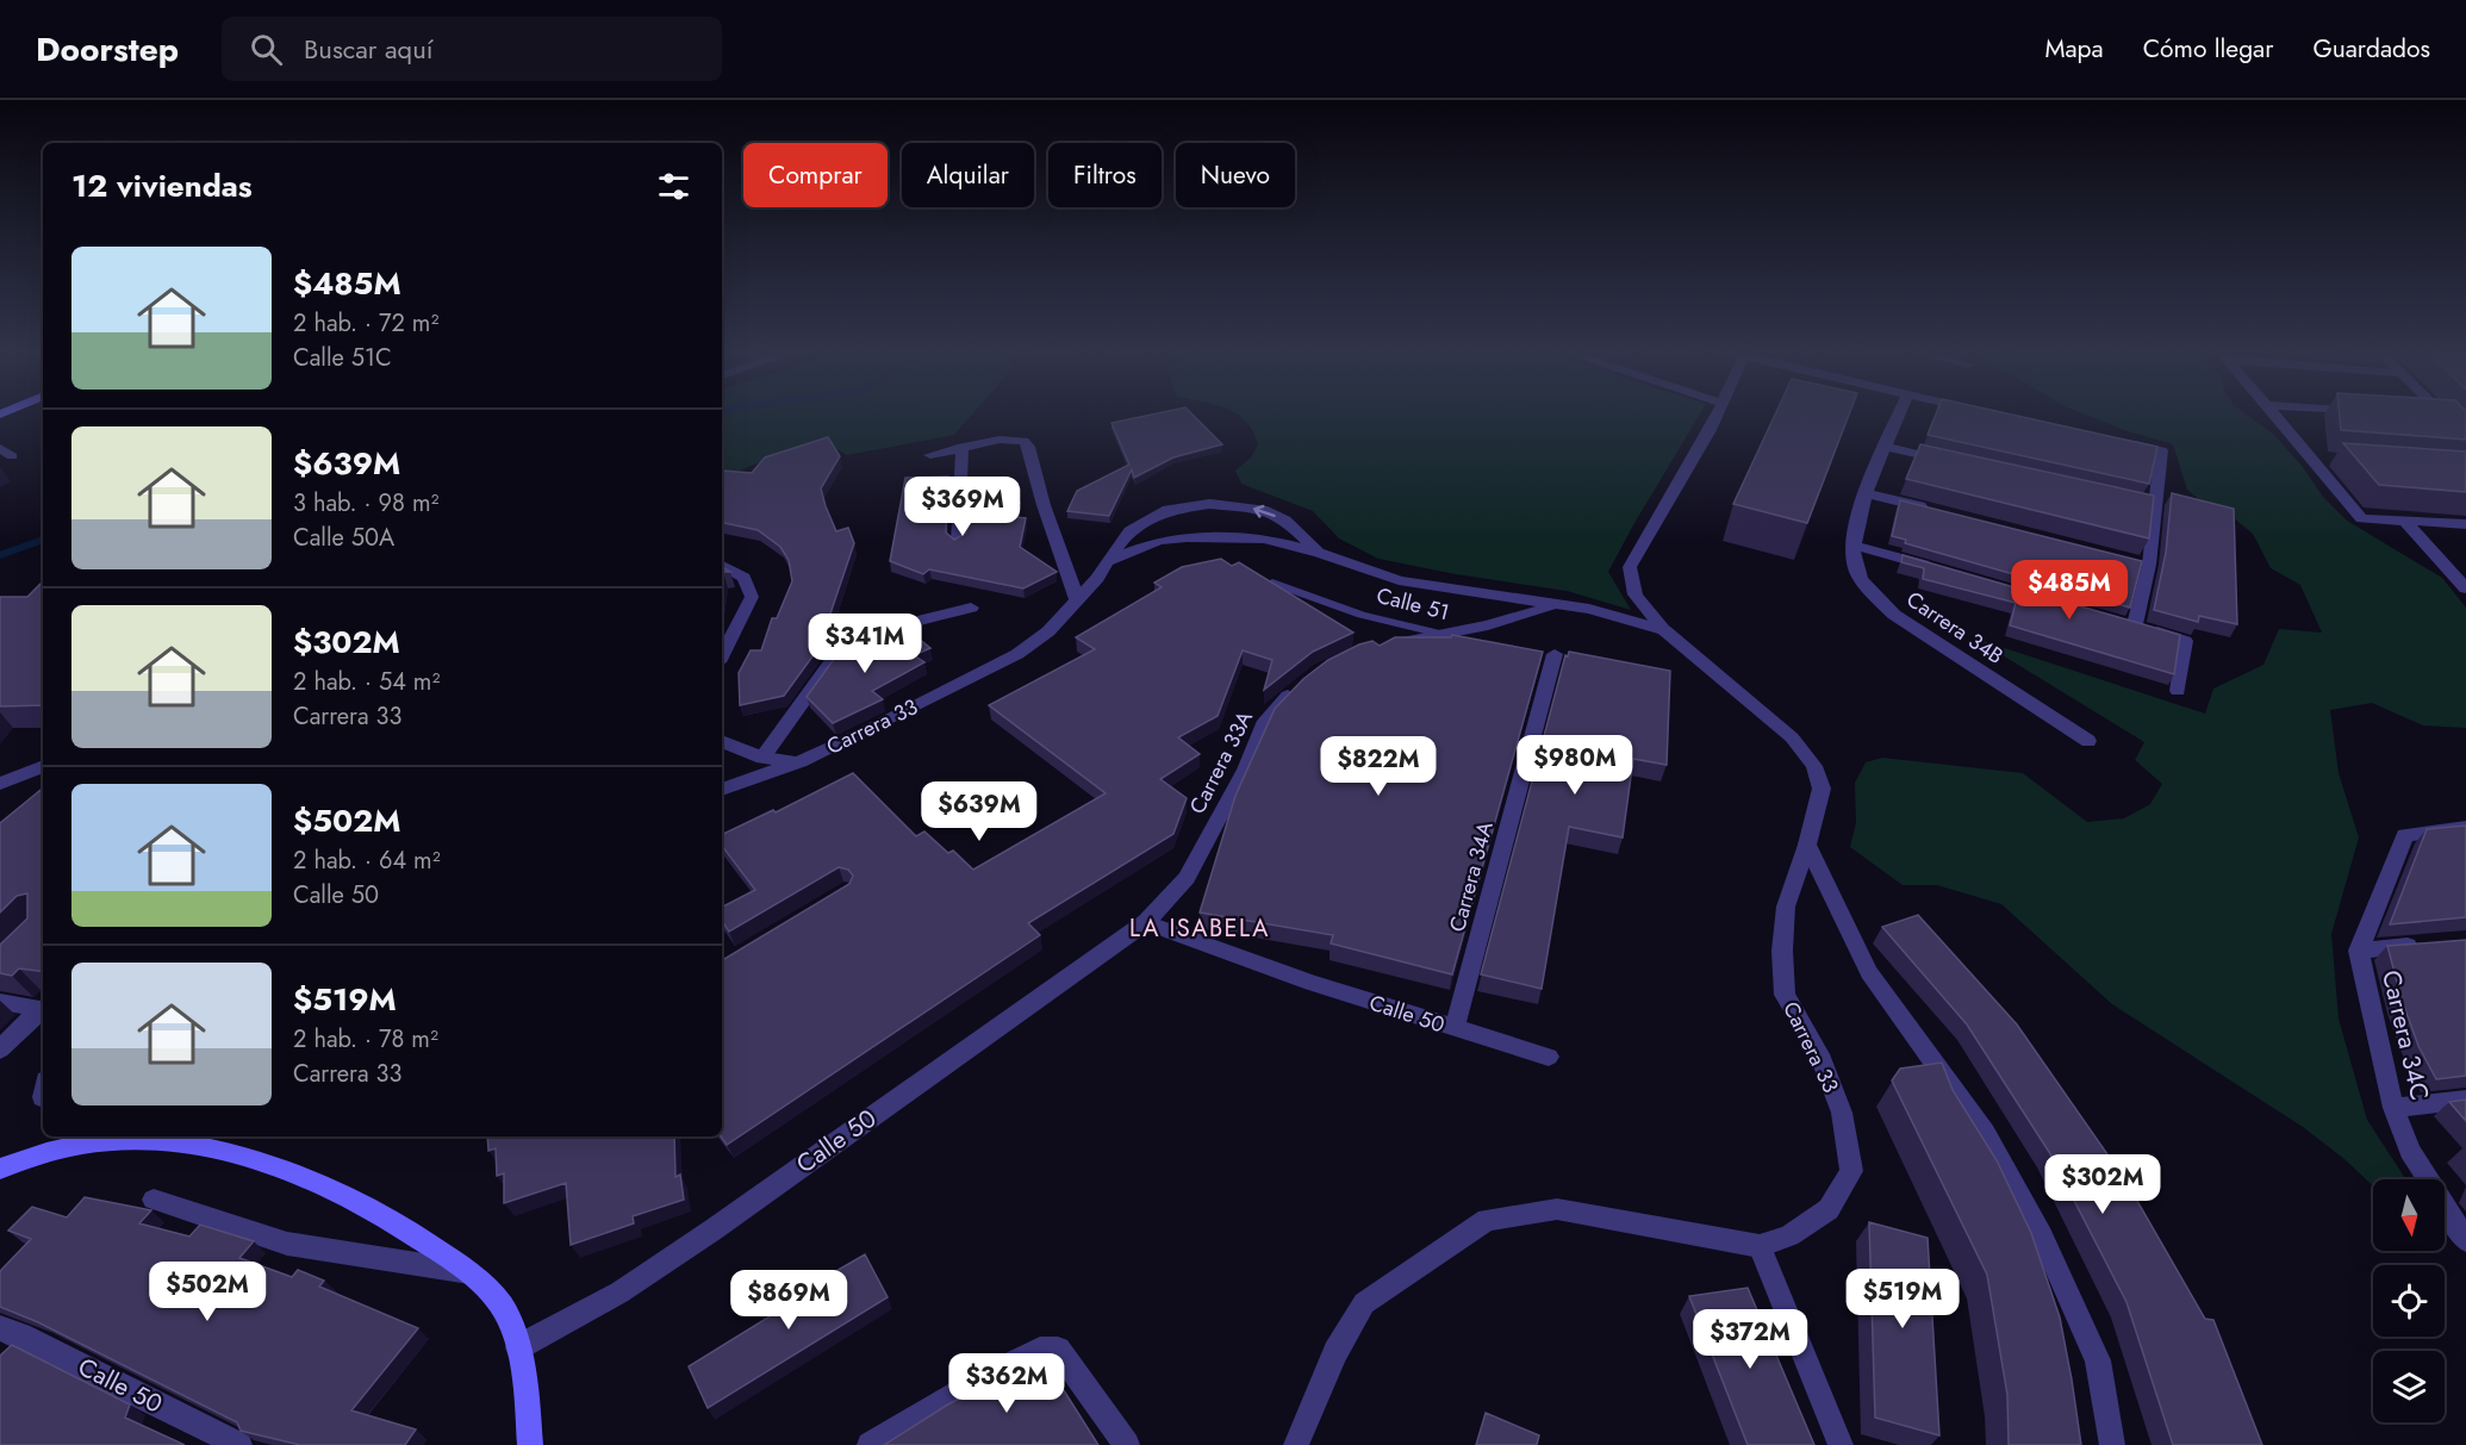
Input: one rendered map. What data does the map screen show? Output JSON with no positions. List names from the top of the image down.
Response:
{
  "streets": {
    "street": [
      "Calle 51",
      "Carrera 34B",
      "Carrera 33",
      "Carrera 33A",
      "Carrera 34A",
      "Calle 50",
      "Carrera 34C"
    ]
  },
  "crossings": [
    ["Carrera 33A", "Calle 50"],
    ["Carrera 34A", "Calle 50"]
  ],
  "districts": ["LA ISABELA"],
  "north": "bottom",
  "page": {
    "header": "Doorstep",
    "search": "Buscar aquí",
    "nav": ["Mapa", "Cómo llegar", "Guardados"],
    "chip": [
      "Comprar",
      "Alquilar",
      "Filtros",
      "Nuevo"
    ],
    "heading": "12 viviendas",
    "list": [
      {
        "name": "$485M",
        "note": "2 hab. · 72 m² · Calle 51C"
      },
      {
        "name": "$639M",
        "note": "3 hab. · 98 m² · Calle 50A"
      },
      {
        "name": "$302M",
        "note": "2 hab. · 54 m² · Carrera 33"
      },
      {
        "name": "$502M",
        "note": "2 hab. · 64 m² · Calle 50"
      },
      {
        "name": "$519M",
        "note": "2 hab. · 78 m² · Carrera 33"
      }
    ],
    "price": [
      "$369M",
      "$485M",
      "$341M",
      "$980M",
      "$822M",
      "$639M",
      "$302M",
      "$502M",
      "$519M",
      "$869M",
      "$372M",
      "$362M"
    ]
  }
}
